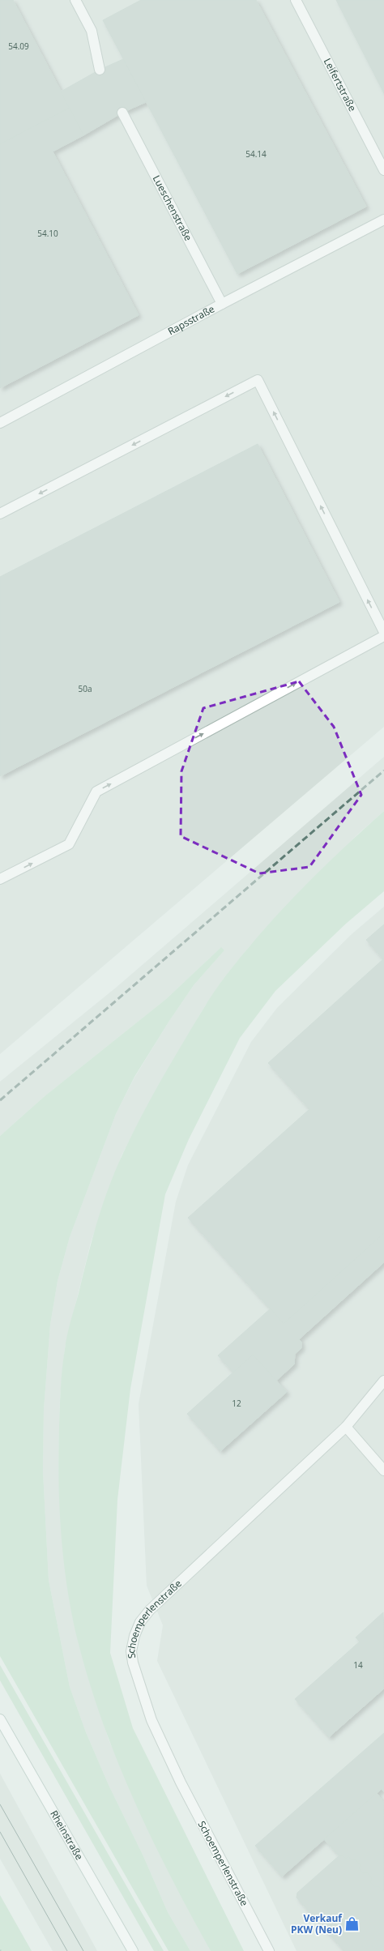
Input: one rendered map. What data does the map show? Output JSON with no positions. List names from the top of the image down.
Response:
{
  "streets": {
    "street": [
      "Leifertstraße",
      "Lueschenstraße",
      "Rapsstraße",
      "Schoemperlenstraße",
      "Rheinstraße"
    ]
  },
  "crossings": [
    ["Lueschenstraße", "Rapsstraße"]
  ],
  "places": {
    "shop": ["Verkauf PKW (Neu)"]
  },
  "house_numbers": [
    "54.09",
    "54.14",
    "54.10",
    "50a",
    "12",
    "14"
  ]
}
